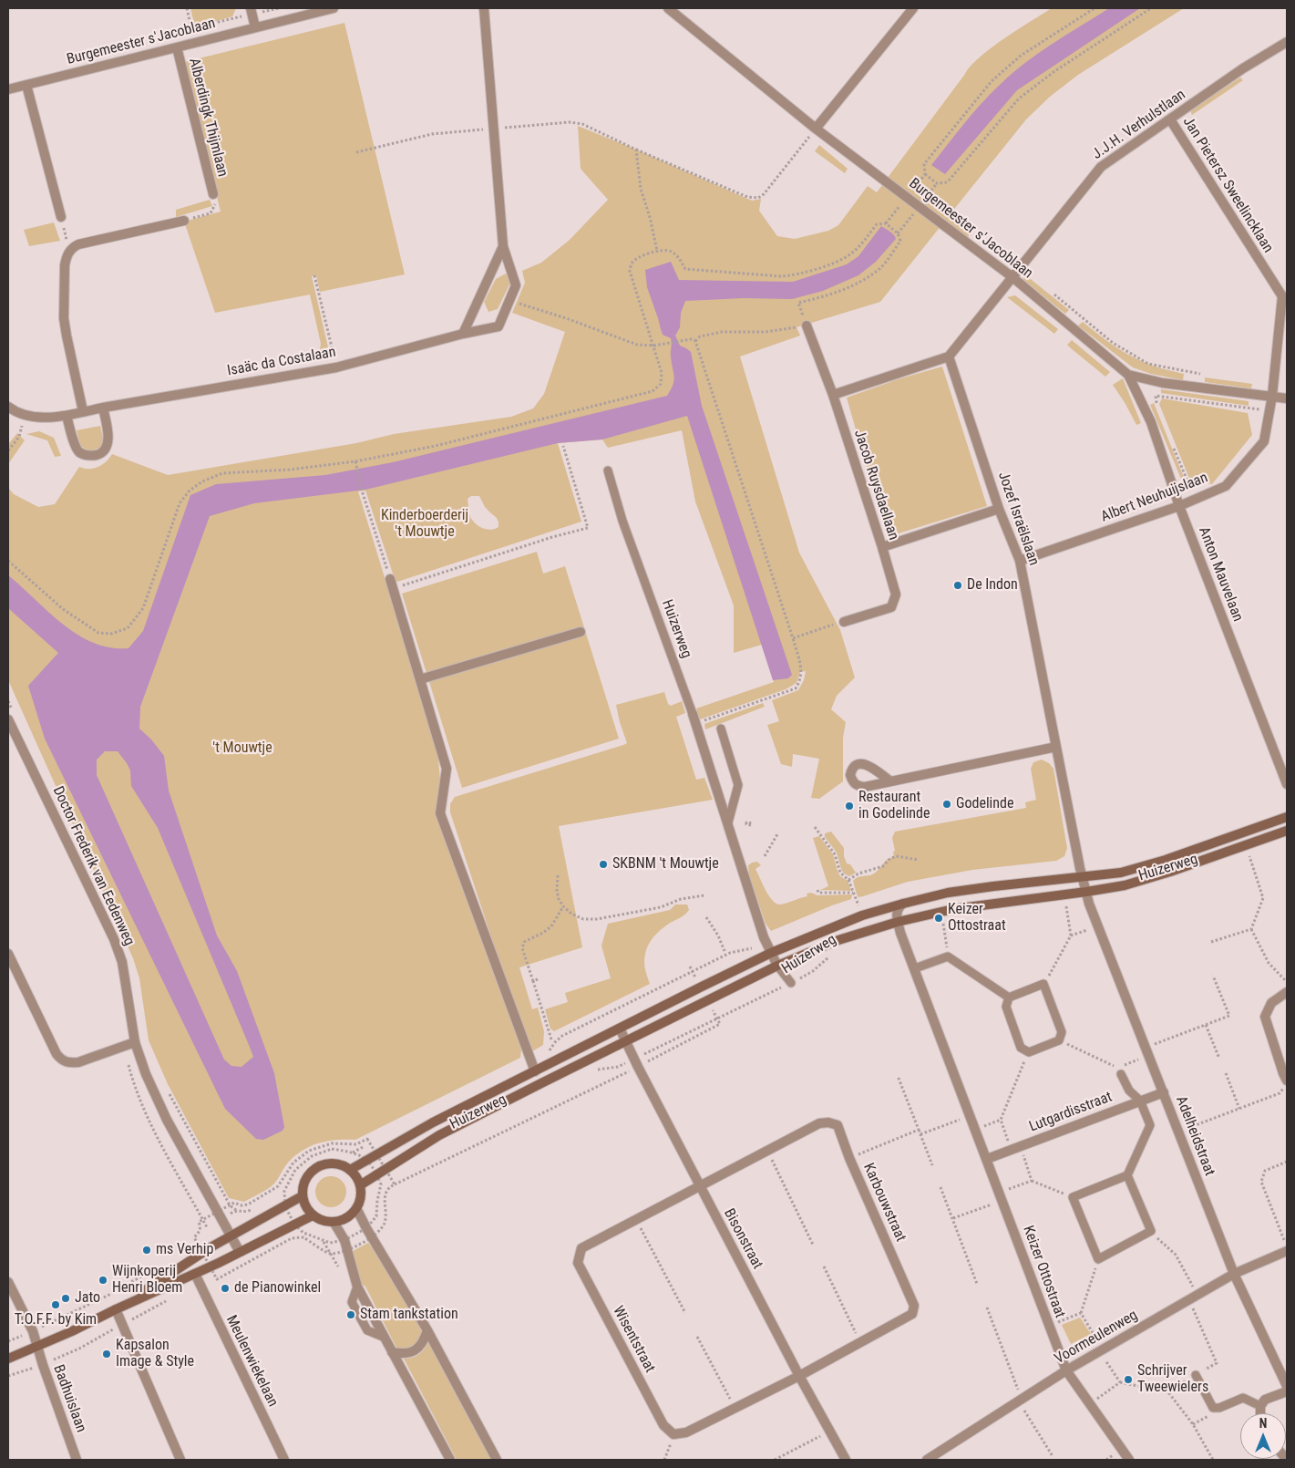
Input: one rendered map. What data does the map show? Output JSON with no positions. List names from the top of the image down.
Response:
{
  "streets": {
    "main road": ["Huizerweg"],
    "street": [
      "Burgemeester s'Jacoblaan",
      "Alberdingk Thijmlaan",
      "J.J.H. Verhulstlaan",
      "Jan Pietersz Sweelincklaan",
      "Isaäc da Costalaan",
      "Jacob Ruysdaellaan",
      "Albert Neuhuijslaan",
      "Jozef Israëlslaan",
      "Anton Mauvelaan",
      "Doctor Frederik van Eedenweg",
      "Lutgardisstraat",
      "Adelheidstraat",
      "Karbouwstraat",
      "Bisonstraat",
      "Keizer Ottostraat",
      "Voormeulenweg",
      "Wisentstraat",
      "Meulenwiekelaan",
      "Badhuislaan"
    ]
  },
  "crossings": [
    ["Burgemeester s'Jacoblaan", "Alberdingk Thijmlaan"],
    ["Burgemeester s'Jacoblaan", "J.J.H. Verhulstlaan"],
    ["Burgemeester s'Jacoblaan", "Jan Pietersz Sweelincklaan"],
    ["Burgemeester s'Jacoblaan", "Albert Neuhuijslaan"],
    ["Burgemeester s'Jacoblaan", "Anton Mauvelaan"],
    ["J.J.H. Verhulstlaan", "Jan Pietersz Sweelincklaan"],
    ["J.J.H. Verhulstlaan", "Jozef Israëlslaan"],
    ["Jan Pietersz Sweelincklaan", "Albert Neuhuijslaan"],
    ["Albert Neuhuijslaan", "Jozef Israëlslaan"],
    ["Albert Neuhuijslaan", "Anton Mauvelaan"],
    ["Jozef Israëlslaan", "Huizerweg"],
    ["Jozef Israëlslaan", "Adelheidstraat"],
    ["Huizerweg", "Adelheidstraat"],
    ["Huizerweg", "Bisonstraat"],
    ["Huizerweg", "Keizer Ottostraat"],
    ["Lutgardisstraat", "Adelheidstraat"],
    ["Lutgardisstraat", "Keizer Ottostraat"],
    ["Adelheidstraat", "Voormeulenweg"],
    ["Karbouwstraat", "Bisonstraat"],
    ["Karbouwstraat", "Wisentstraat"],
    ["Bisonstraat", "Wisentstraat"],
    ["Keizer Ottostraat", "Voormeulenweg"]
  ],
  "parks": ["Kinderboerderij 't Mouwtje", "'t Mouwtje"],
  "places": [
    "De Indon",
    "Godelinde",
    "Restaurant in Godelinde",
    "SKBNM 't Mouwtje",
    "Keizer Ottostraat",
    "ms Verhip",
    "Wijnkoperij Henri Bloem",
    "de Pianowinkel",
    "Jato",
    "T.O.F.F. by Kim",
    "Stam tankstation",
    "Kapsalon Image & Style",
    "Schrijver Tweewielers"
  ],
  "north": "top"
}
